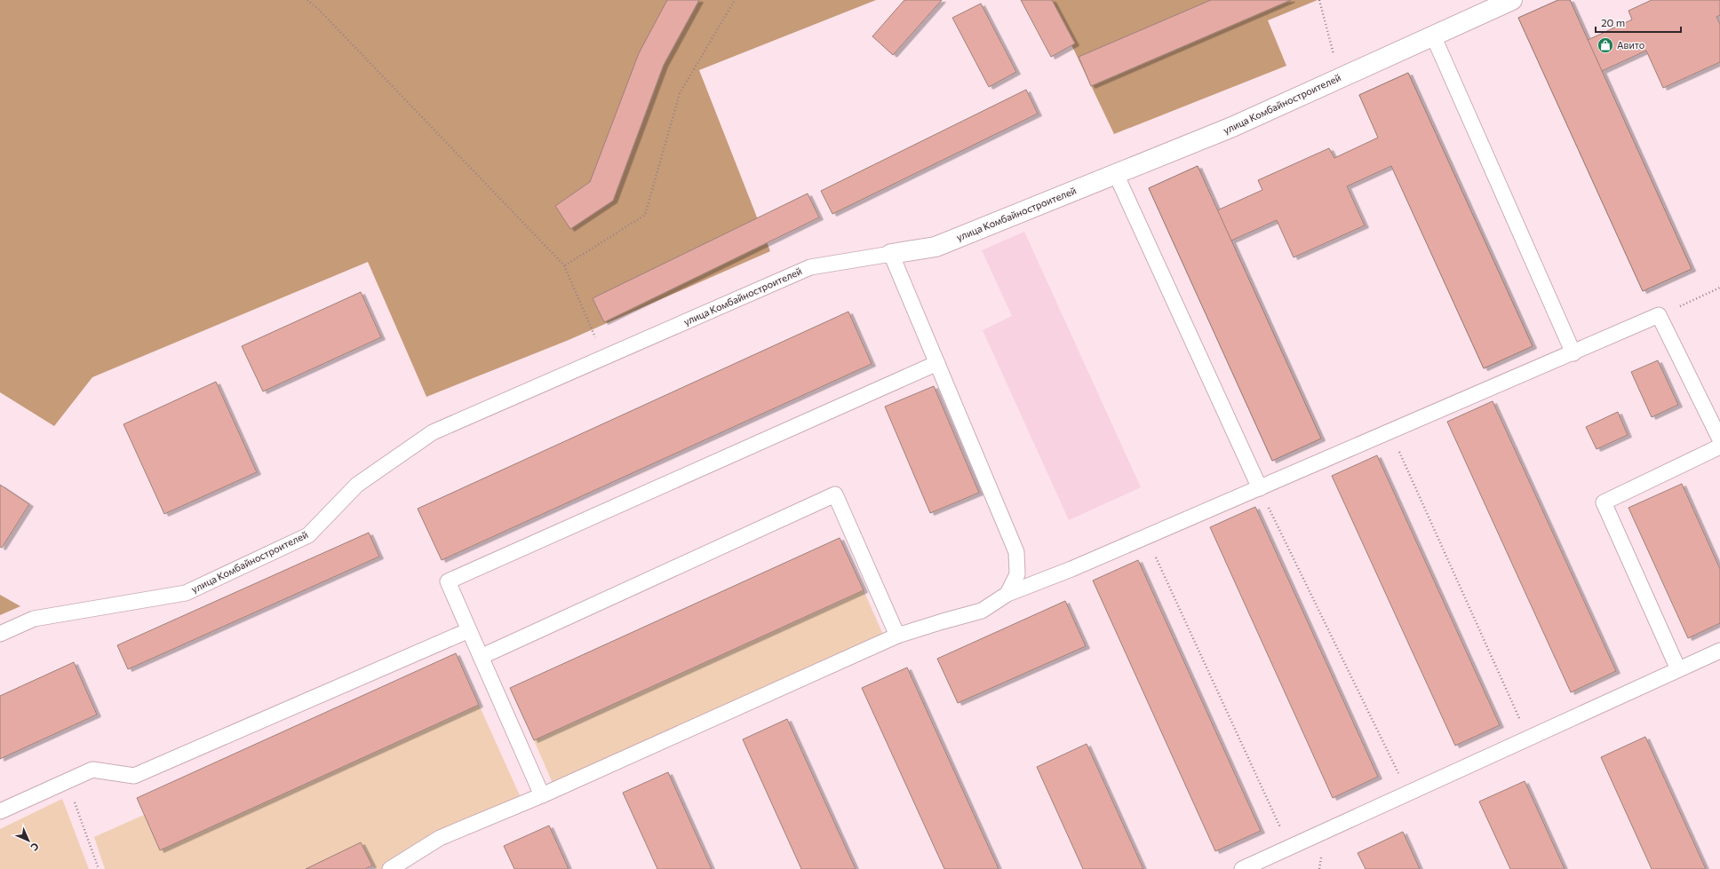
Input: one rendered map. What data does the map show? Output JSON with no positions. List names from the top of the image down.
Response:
{
  "streets": {
    "street": ["улица Комбайностроителей"]
  },
  "places": {
    "shop": ["Авито"]
  },
  "scale_bar": "20 m",
  "north": "bottom right"
}
